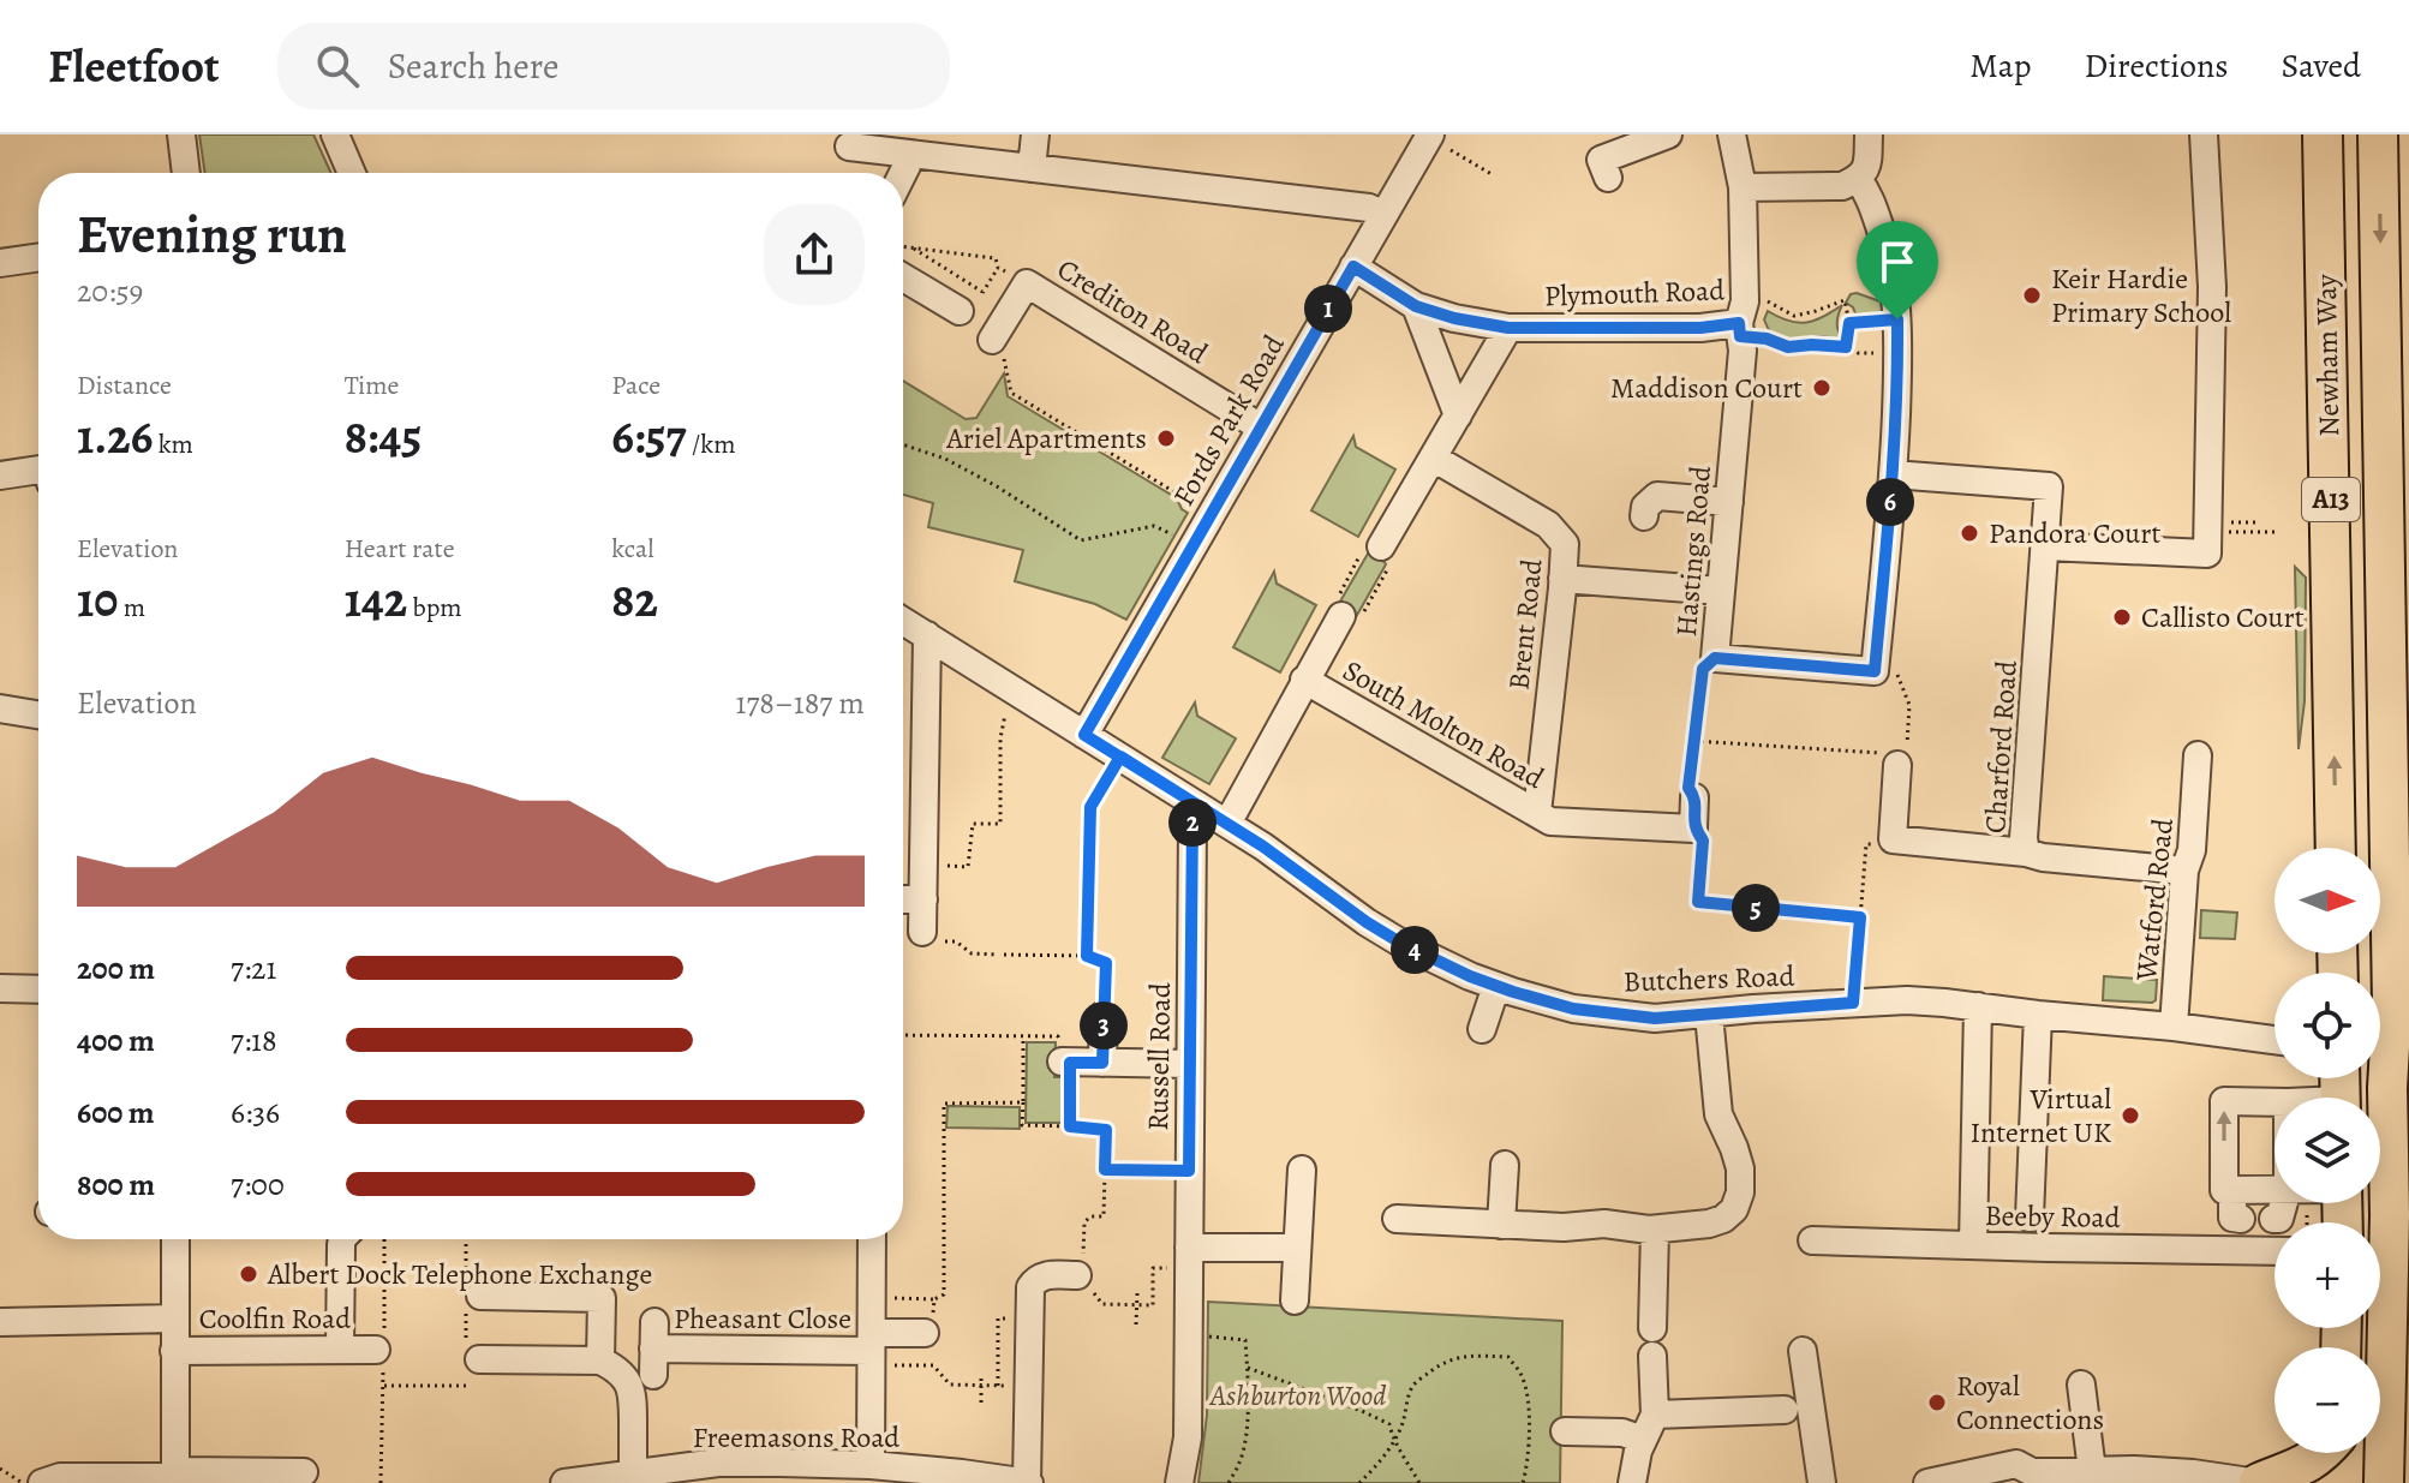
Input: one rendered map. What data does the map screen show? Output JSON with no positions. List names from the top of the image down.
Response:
{
  "streets": {
    "highway": ["Newham Way", "A13"],
    "street": [
      "Plymouth Road",
      "Crediton Road",
      "Fords Park Road",
      "Hastings Road",
      "Brent Road",
      "South Molton Road",
      "Charford Road",
      "Watford Road",
      "Butchers Road",
      "Russell Road",
      "Beeby Road",
      "Coolfin Road",
      "Pheasant Close",
      "Freemasons Road"
    ]
  },
  "crossings": [
    ["Plymouth Road", "Fords Park Road"],
    ["Plymouth Road", "Hastings Road"],
    ["Crediton Road", "Fords Park Road"],
    ["Fords Park Road", "Butchers Road"],
    ["Brent Road", "South Molton Road"],
    ["Charford Road", "Watford Road"],
    ["Watford Road", "Butchers Road"],
    ["Butchers Road", "Russell Road"]
  ],
  "parks": ["Ashburton Wood"],
  "places": [
    "Keir Hardie Primary School",
    "Maddison Court",
    "Ariel Apartments",
    "Pandora Court",
    "Callisto Court",
    "Virtual Internet UK",
    "Albert Dock Telephone Exchange",
    "Royal Connections"
  ],
  "north": "right",
  "page": {
    "header": "Fleetfoot",
    "search": "Search here",
    "nav": ["Map", "Directions", "Saved"],
    "heading": ["Evening run", "20:59"],
    "pins": [
      "1",
      "6",
      "2",
      "5",
      "4",
      "3"
    ],
    "stats": [
      ["Distance", "1.26 km"],
      ["Time", "8:45"],
      ["Pace", "6:57 /km"],
      ["Elevation", "10 m"],
      ["Heart rate", "142 bpm"],
      ["kcal", "82"]
    ],
    "chart": ["Elevation", "178–187 m"],
    "map_buttons": ["+", "−"],
    "list": [
      {
        "name": "200 m",
        "note": "7:21"
      },
      {
        "name": "400 m",
        "note": "7:18"
      },
      {
        "name": "600 m",
        "note": "6:36"
      },
      {
        "name": "800 m",
        "note": "7:00"
      }
    ]
  }
}
